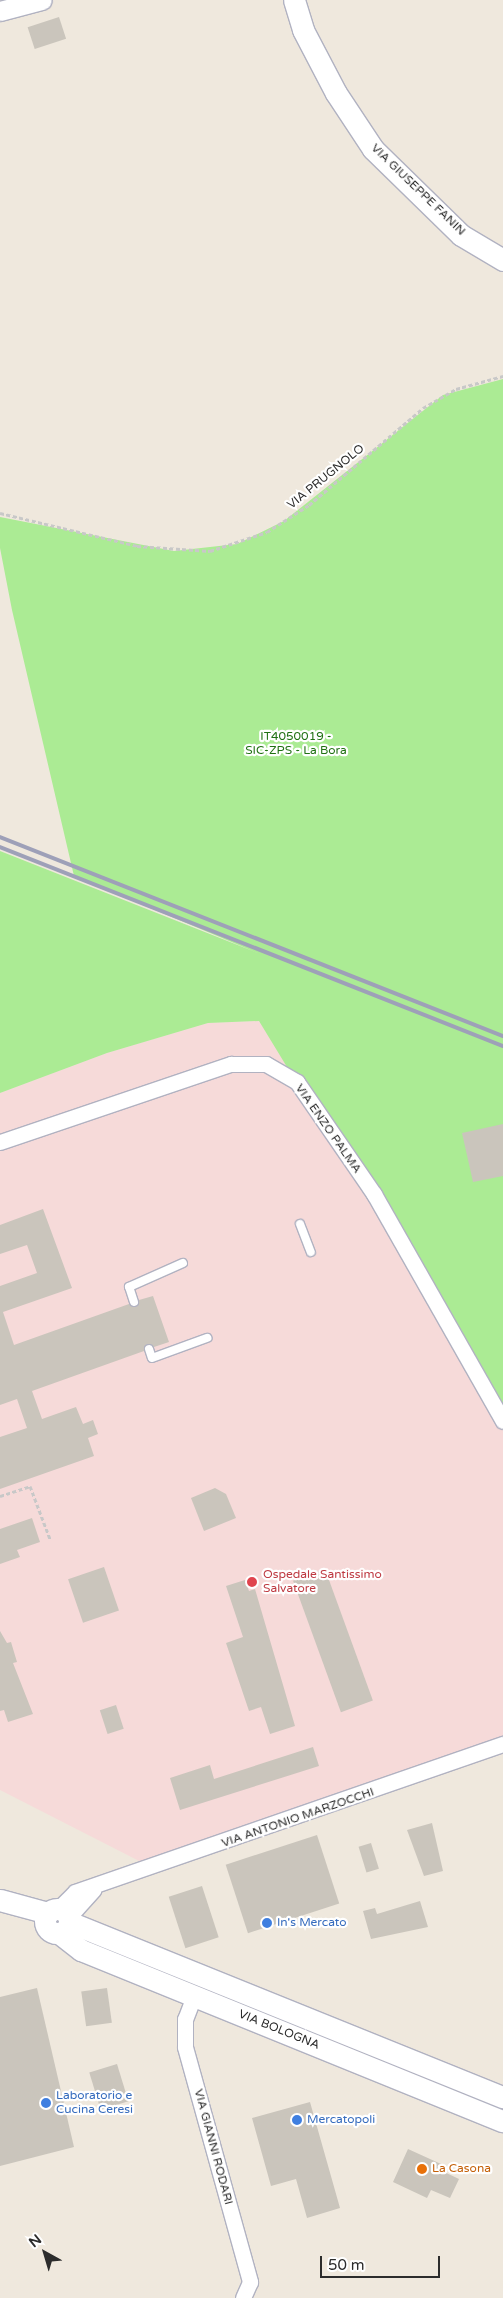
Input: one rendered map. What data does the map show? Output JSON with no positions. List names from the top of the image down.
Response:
{
  "streets": {
    "main road": ["VIA GIUSEPPE FANIN", "VIA BOLOGNA"],
    "street": ["VIA ENZO PALMA", "VIA ANTONIO MARZOCCHI", "VIA GIANNI RODARI"],
    "path": ["VIA PRUGNOLO"]
  },
  "crossings": [
    ["VIA ANTONIO MARZOCCHI", "VIA BOLOGNA"],
    ["VIA BOLOGNA", "VIA GIANNI RODARI"]
  ],
  "parks": ["IT4050019 - SIC-ZPS - La Bora"],
  "places": [
    "Ospedale Santissimo Salvatore",
    "In's Mercato",
    "Laboratorio e Cucina Ceresi",
    "Mercatopoli",
    "La Casona"
  ],
  "scale_bar": "50 m",
  "north": "top left"
}
